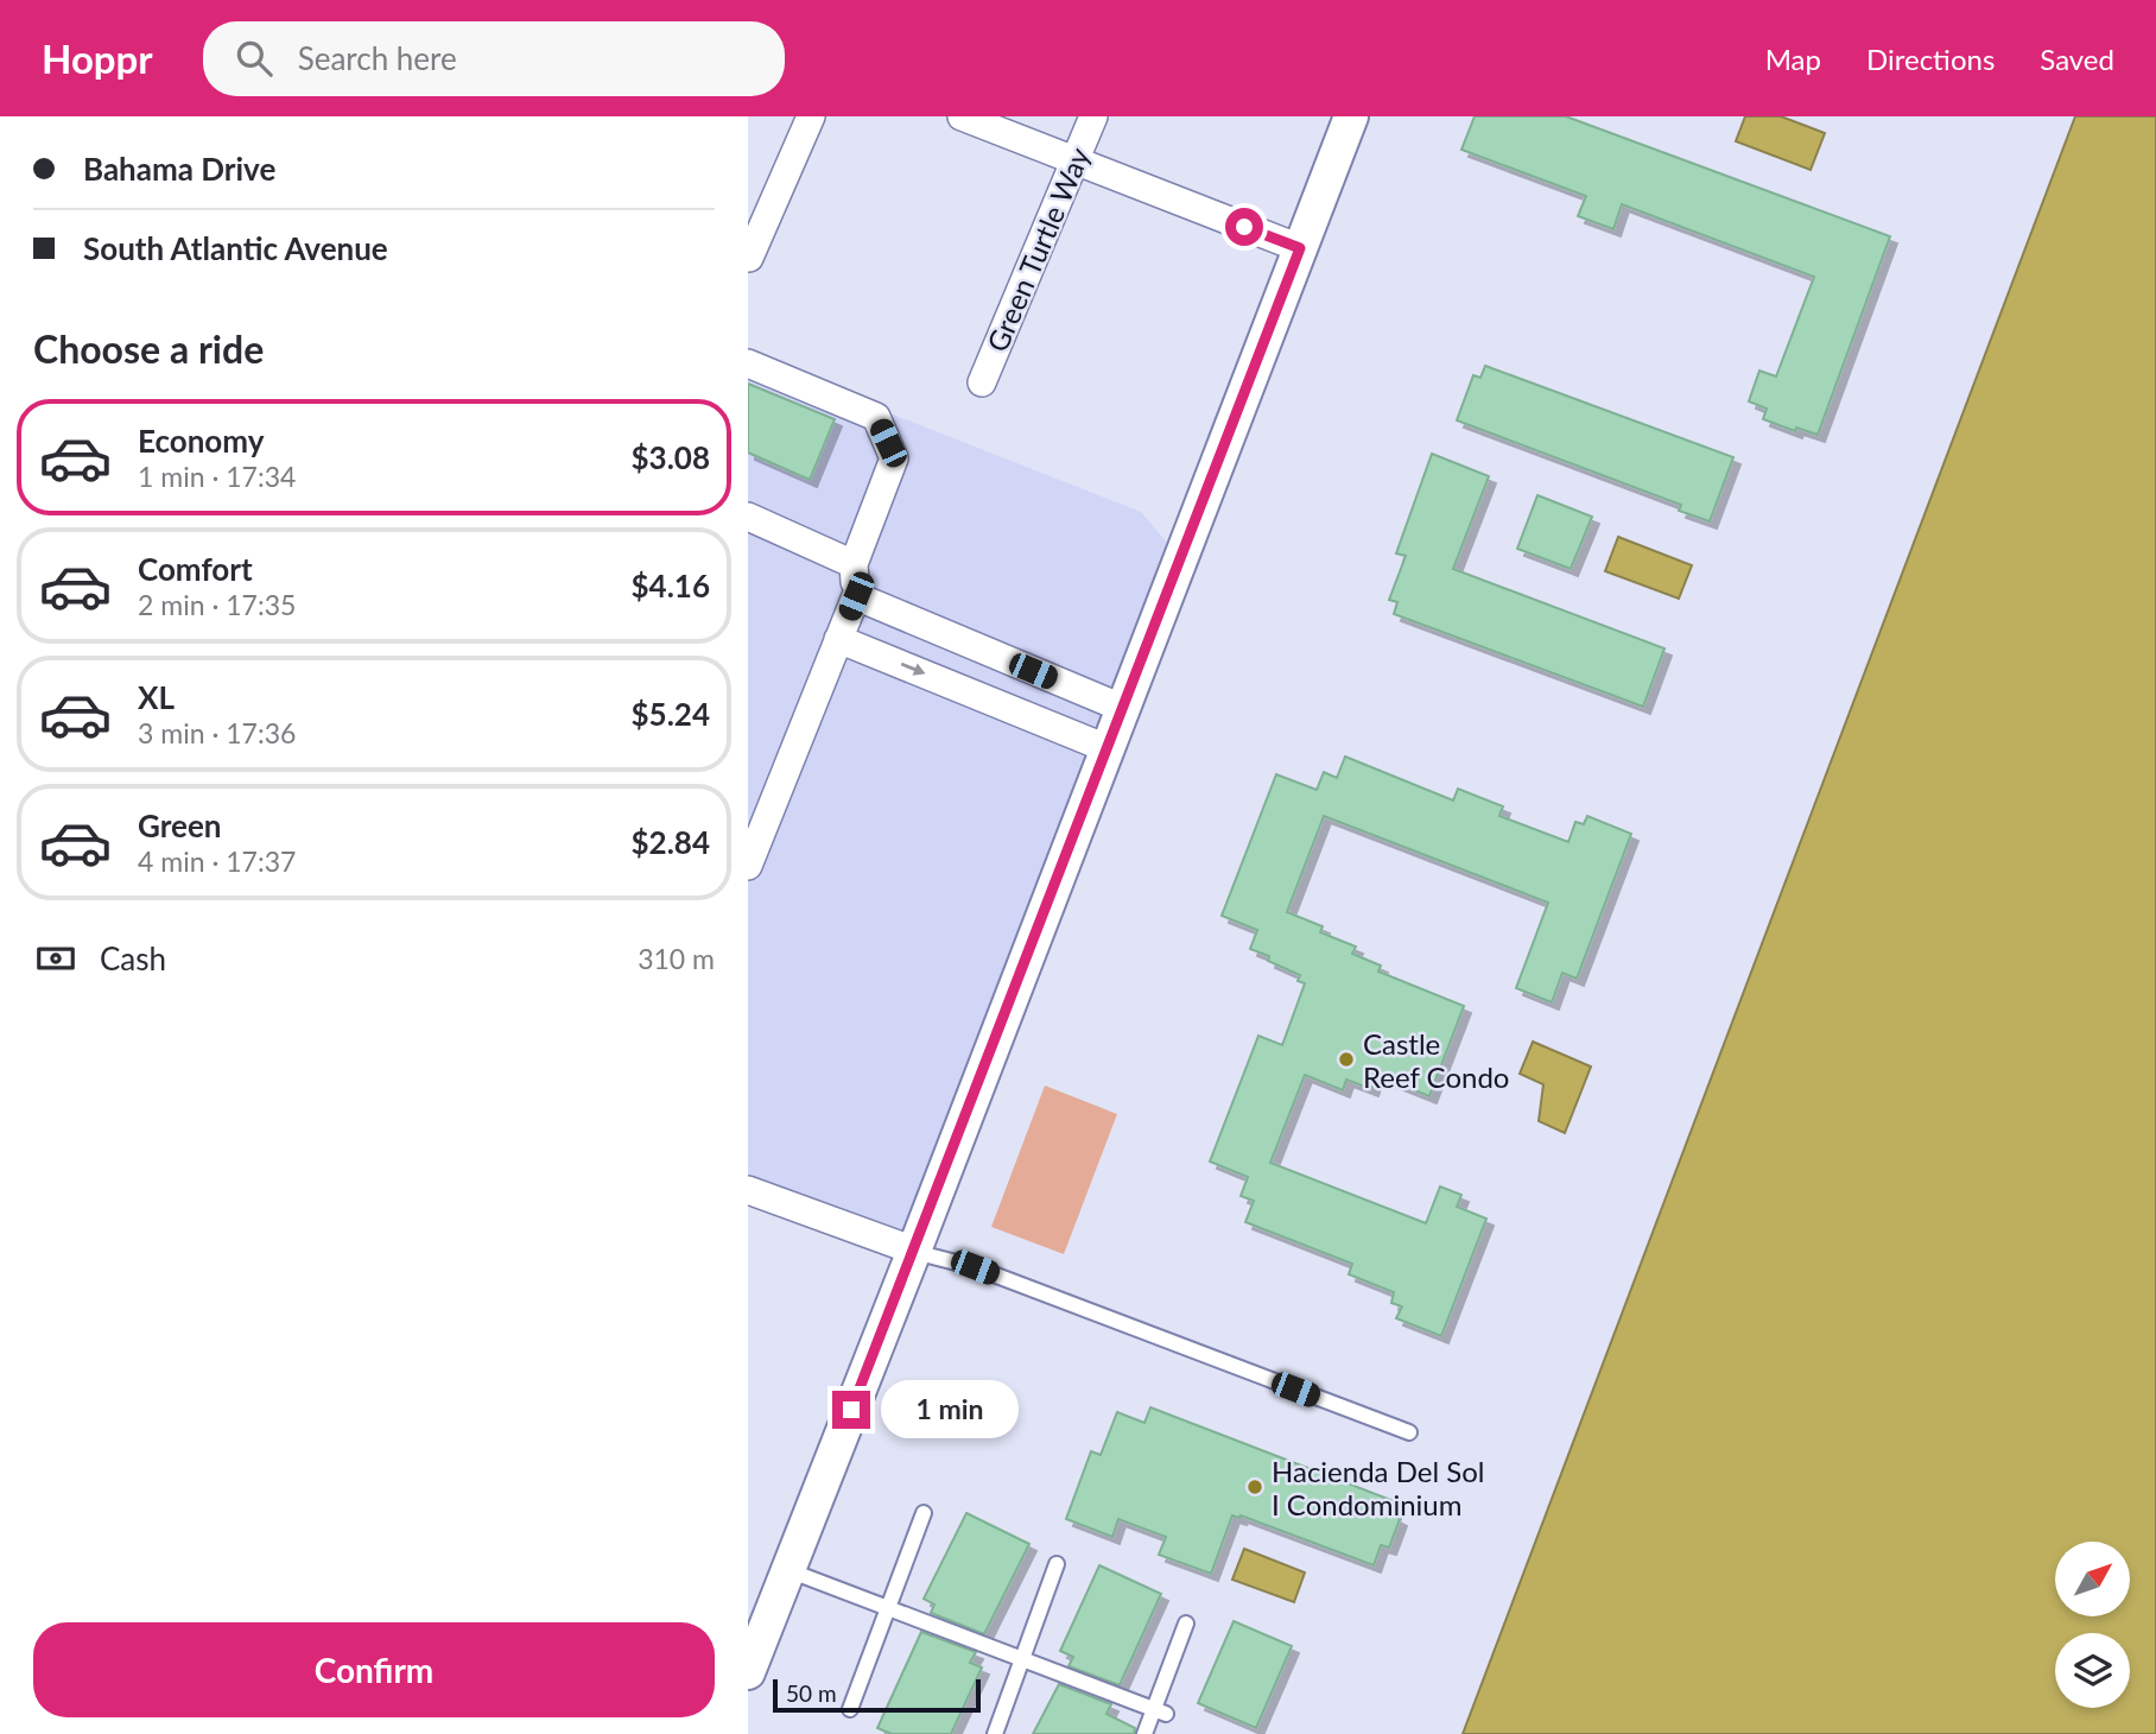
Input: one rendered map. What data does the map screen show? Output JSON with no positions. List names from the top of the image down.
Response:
{
  "streets": {
    "street": ["Green Turtle Way"]
  },
  "places": ["Castle Reef Condo", "Hacienda Del Sol I Condominium"],
  "scale_bar": "50 m",
  "north": "top right",
  "page": {
    "header": "Hoppr",
    "search": "Search here",
    "nav": ["Map", "Directions", "Saved"],
    "banner": ["Bahama Drive", "South Atlantic Avenue"],
    "heading": "Choose a ride",
    "list": [
      {
        "name": "Economy",
        "note": "1 min · 17:34",
        "value": "$3.08"
      },
      {
        "name": "Comfort",
        "note": "2 min · 17:35",
        "value": "$4.16"
      },
      {
        "name": "XL",
        "note": "3 min · 17:36",
        "value": "$5.24"
      },
      {
        "name": "Green",
        "note": "4 min · 17:37",
        "value": "$2.84"
      }
    ],
    "pay": ["Cash", "310 m"],
    "bubble": "1 min",
    "buttons": "Confirm",
    "scale": "50 m"
  }
}
